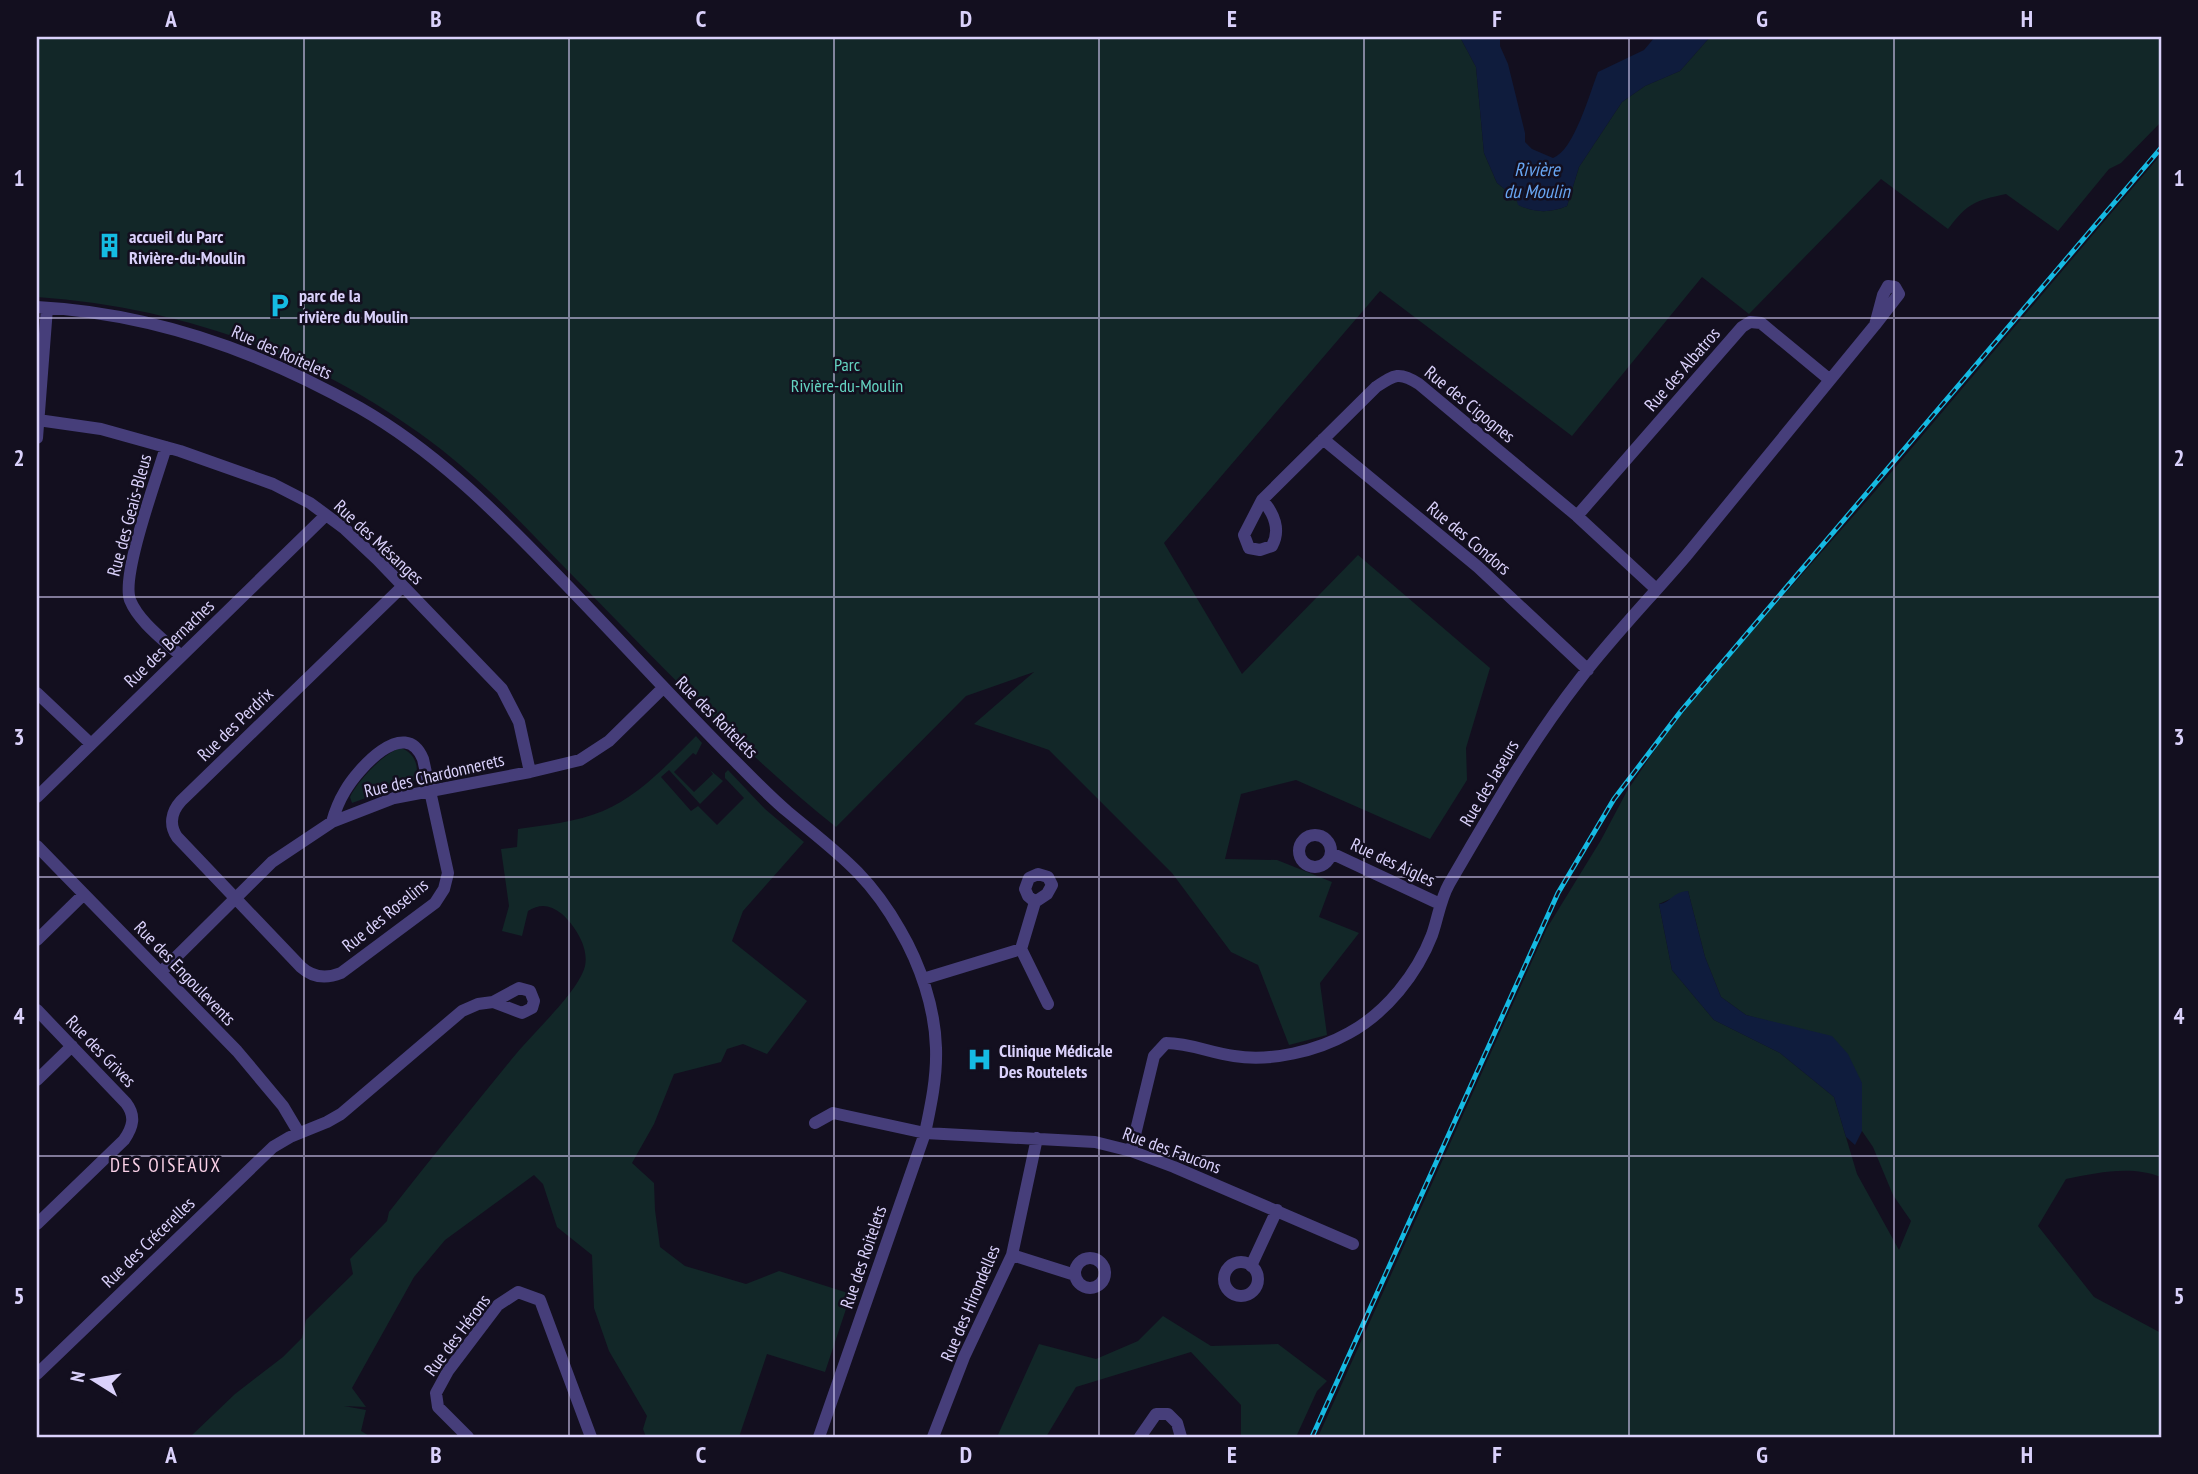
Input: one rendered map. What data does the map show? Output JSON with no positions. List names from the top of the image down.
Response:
{
  "streets": {
    "street": [
      "Rue des Roitelets",
      "Rue des Albatros",
      "Rue des Cigognes",
      "Rue des Geais-Bleus",
      "Rue des Condors",
      "Rue des Mésanges",
      "Rue des Bernaches",
      "Rue des Perdrix",
      "Rue des Chardonnerets",
      "Rue des Jaseurs",
      "Rue des Aigles",
      "Rue des Roselins",
      "Rue des Engoulevents",
      "Rue des Grives",
      "Rue des Faucons",
      "Rue des Crécerelles",
      "Rue des Hirondelles",
      "Rue des Hérons"
    ]
  },
  "crossings": [
    ["Rue des Roitelets", "Rue des Chardonnerets"],
    ["Rue des Roitelets", "Rue des Faucons"],
    ["Rue des Albatros", "Rue des Cigognes"],
    ["Rue des Albatros", "Rue des Jaseurs"],
    ["Rue des Cigognes", "Rue des Condors"],
    ["Rue des Cigognes", "Rue des Jaseurs"],
    ["Rue des Geais-Bleus", "Rue des Mésanges"],
    ["Rue des Geais-Bleus", "Rue des Bernaches"],
    ["Rue des Condors", "Rue des Jaseurs"],
    ["Rue des Mésanges", "Rue des Bernaches"],
    ["Rue des Mésanges", "Rue des Perdrix"],
    ["Rue des Mésanges", "Rue des Chardonnerets"],
    ["Rue des Perdrix", "Rue des Chardonnerets"],
    ["Rue des Perdrix", "Rue des Roselins"],
    ["Rue des Chardonnerets", "Rue des Roselins"],
    ["Rue des Chardonnerets", "Rue des Engoulevents"],
    ["Rue des Jaseurs", "Rue des Aigles"],
    ["Rue des Jaseurs", "Rue des Faucons"],
    ["Rue des Engoulevents", "Rue des Crécerelles"],
    ["Rue des Faucons", "Rue des Hirondelles"]
  ],
  "districts": ["DES OISEAUX"],
  "water": ["Rivière du Moulin"],
  "parks": ["Parc Rivière-du-Moulin"],
  "places": {
    "building": ["accueil du Parc Rivière-du-Moulin"],
    "parking": ["parc de la rivière du Moulin"],
    "hospital": ["Clinique Médicale Des Routelets"]
  },
  "north": "left",
  "grid": {
    "columns": [
      "A",
      "B",
      "C",
      "D",
      "E",
      "F",
      "G",
      "H"
    ],
    "rows": [
      "1",
      "2",
      "3",
      "4",
      "5"
    ]
  }
}
